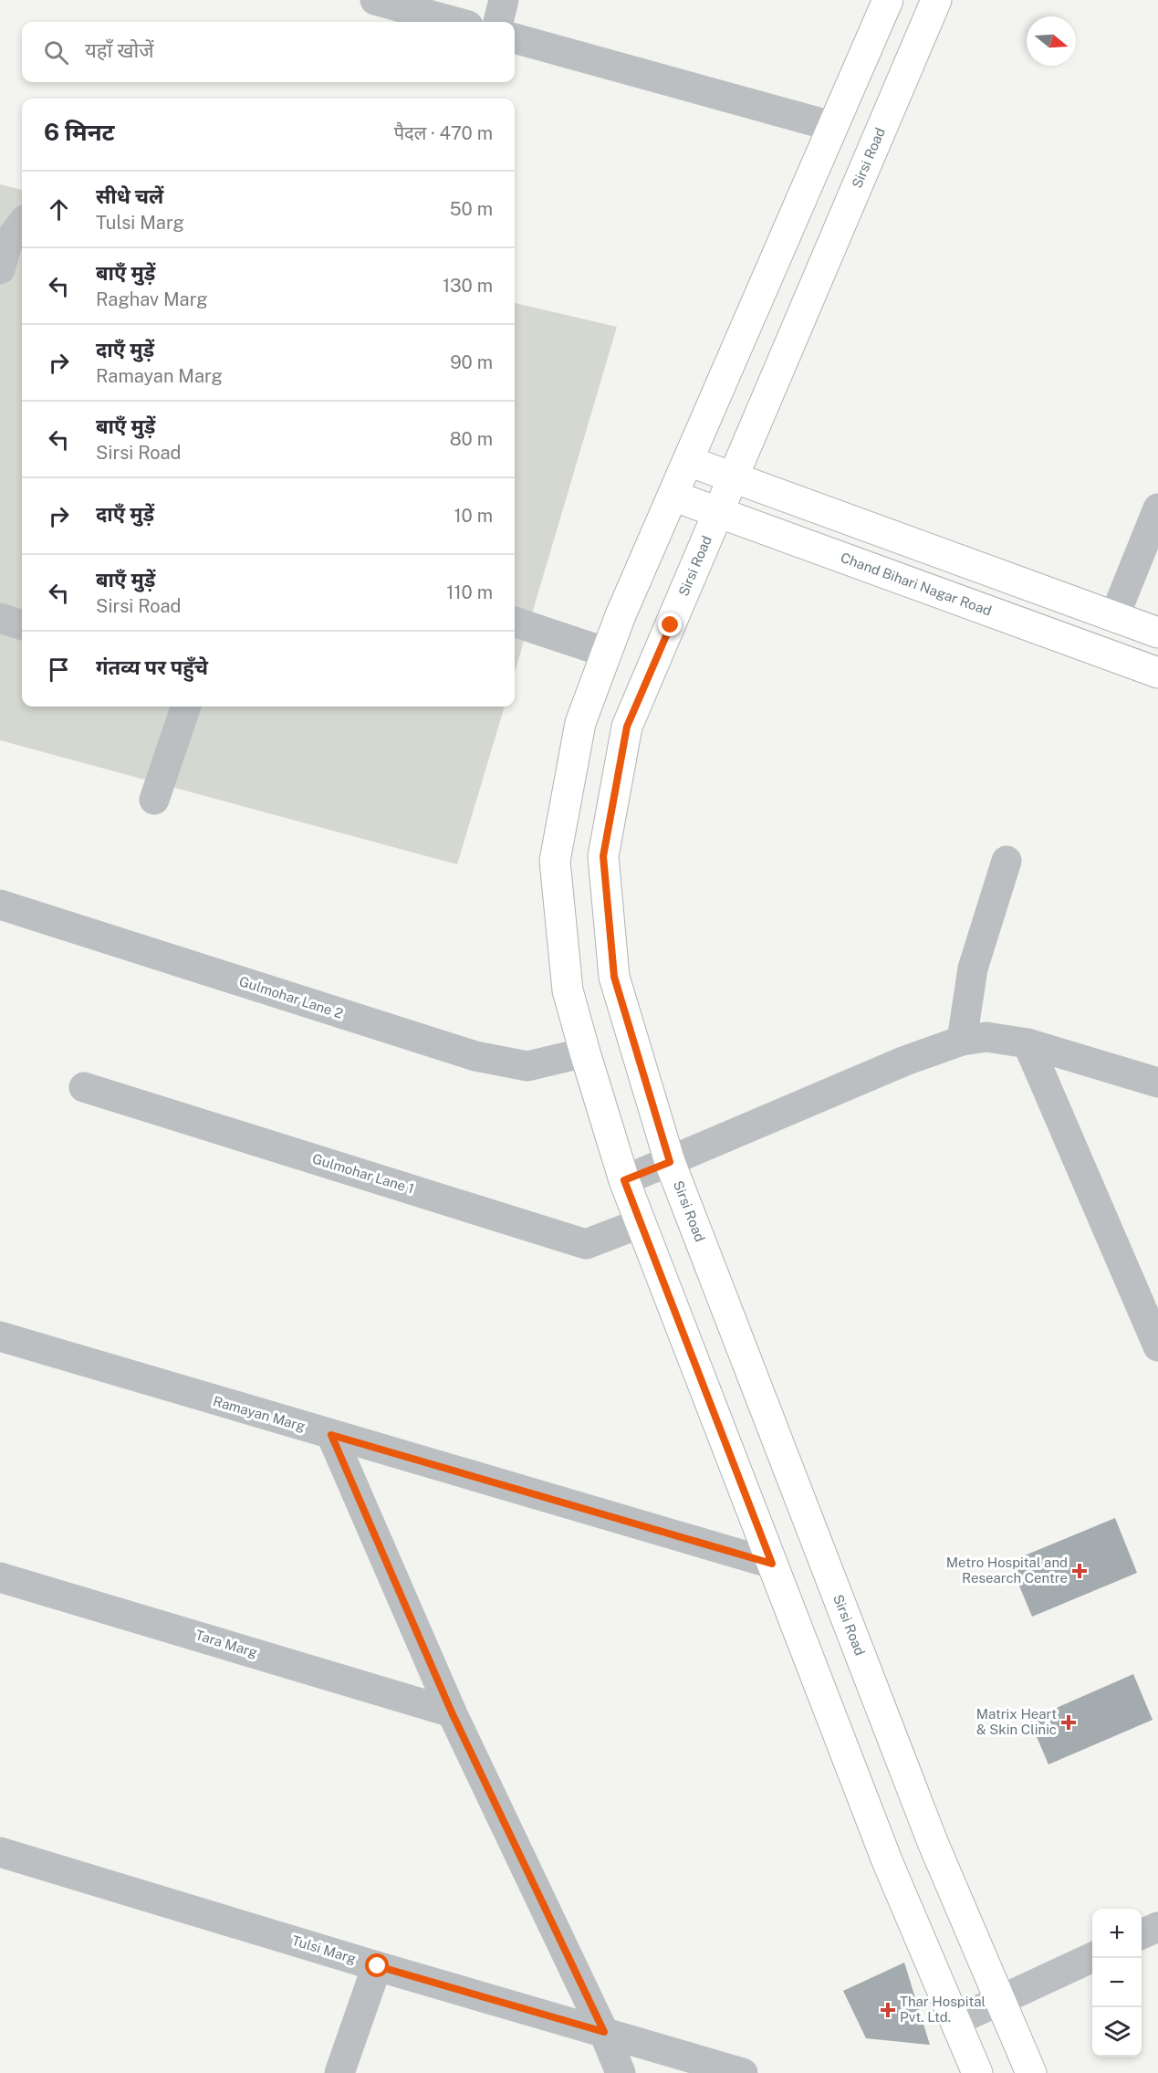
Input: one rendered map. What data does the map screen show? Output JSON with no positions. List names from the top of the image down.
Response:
{
  "streets": {
    "main road": ["Sirsi Road", "Chand Bihari Nagar Road"],
    "street": [
      "Gulmohar Lane 2",
      "Gulmohar Lane 1",
      "Ramayan Marg",
      "Tara Marg",
      "Tulsi Marg"
    ]
  },
  "crossings": [
    ["Sirsi Road", "Chand Bihari Nagar Road"]
  ],
  "places": {
    "health": ["Metro Hospital and Research Centre", "Matrix Heart & Skin Clinic", "Thar Hospital Pvt. Ltd."]
  },
  "north": "right",
  "page": {
    "search": "यहाँ खोजें",
    "heading": ["6 मिनट", "पैदल · 470 m"],
    "list": [
      ["सीधे चलें", "Tulsi Marg", "50 m"],
      ["बाएँ मुड़ें", "Raghav Marg", "130 m"],
      ["दाएँ मुड़ें", "Ramayan Marg", "90 m"],
      ["बाएँ मुड़ें", "Sirsi Road", "80 m"],
      ["दाएँ मुड़ें", "10 m"],
      ["बाएँ मुड़ें", "Sirsi Road", "110 m"],
      "गंतव्य पर पहुँचे"
    ],
    "map_buttons": ["+", "−"]
  }
}
